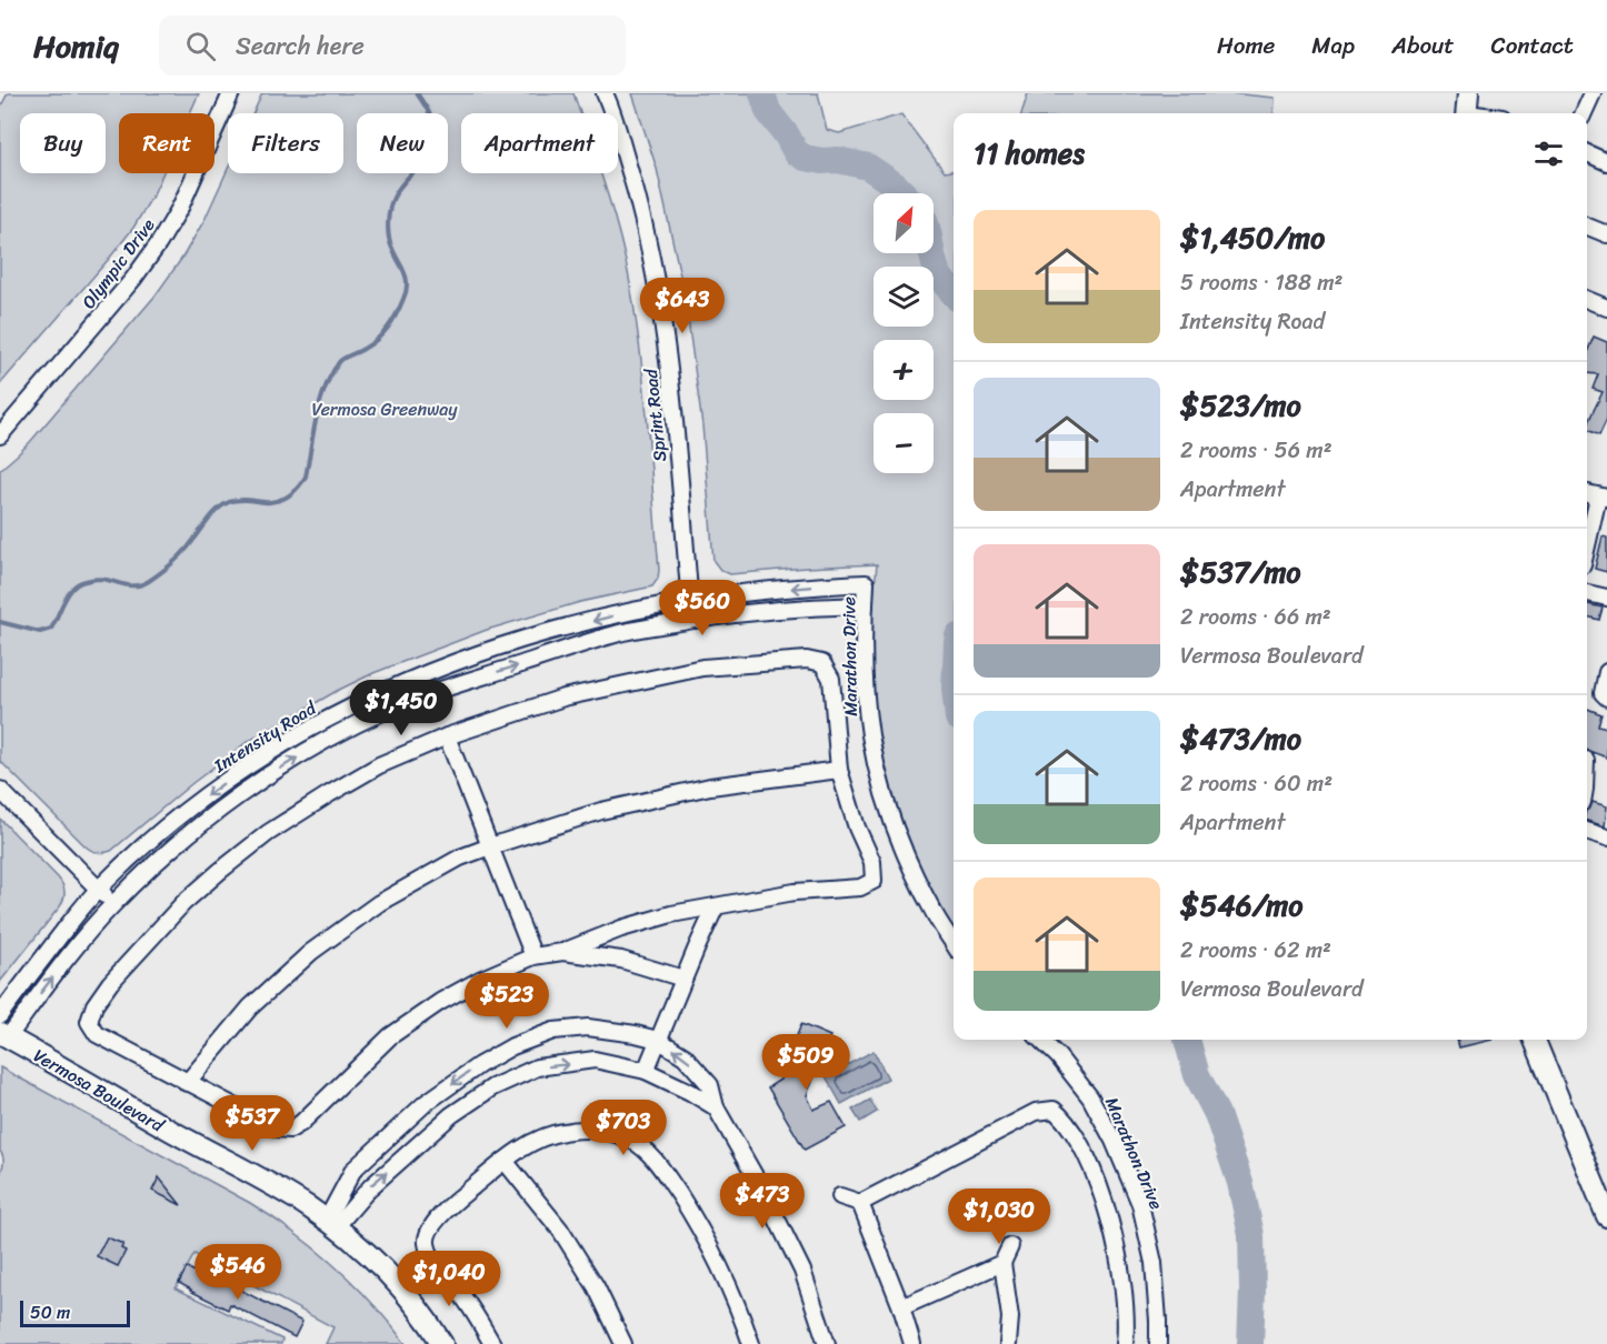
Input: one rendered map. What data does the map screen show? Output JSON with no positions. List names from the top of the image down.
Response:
{
  "streets": {
    "main road": ["Vermosa Boulevard"],
    "street": [
      "Olympic Drive",
      "Sprint Road",
      "Marathon Drive",
      "Intensity Road"
    ]
  },
  "crossings": [
    ["Sprint Road", "Intensity Road"],
    ["Marathon Drive", "Intensity Road"],
    ["Intensity Road", "Vermosa Boulevard"]
  ],
  "parks": ["Vermosa Greenway"],
  "scale_bar": "50 m",
  "north": "top right",
  "page": {
    "header": "Homiq",
    "search": "Search here",
    "nav": [
      "Home",
      "Map",
      "About",
      "Contact"
    ],
    "chip": [
      "Buy",
      "Rent",
      "Filters",
      "New",
      "Apartment"
    ],
    "heading": "11 homes",
    "map_buttons": ["+", "−"],
    "list": [
      {
        "name": "$1,450/mo",
        "note": "5 rooms · 188 m² · Intensity Road"
      },
      {
        "name": "$523/mo",
        "note": "2 rooms · 56 m² · Apartment"
      },
      {
        "name": "$537/mo",
        "note": "2 rooms · 66 m² · Vermosa Boulevard"
      },
      {
        "name": "$473/mo",
        "note": "2 rooms · 60 m² · Apartment"
      },
      {
        "name": "$546/mo",
        "note": "2 rooms · 62 m² · Vermosa Boulevard"
      }
    ],
    "price": [
      "$643",
      "$560",
      "$1,450",
      "$523",
      "$509",
      "$537",
      "$703",
      "$473",
      "$1,030",
      "$546",
      "$1,040"
    ],
    "scale": "50 m"
  }
}
